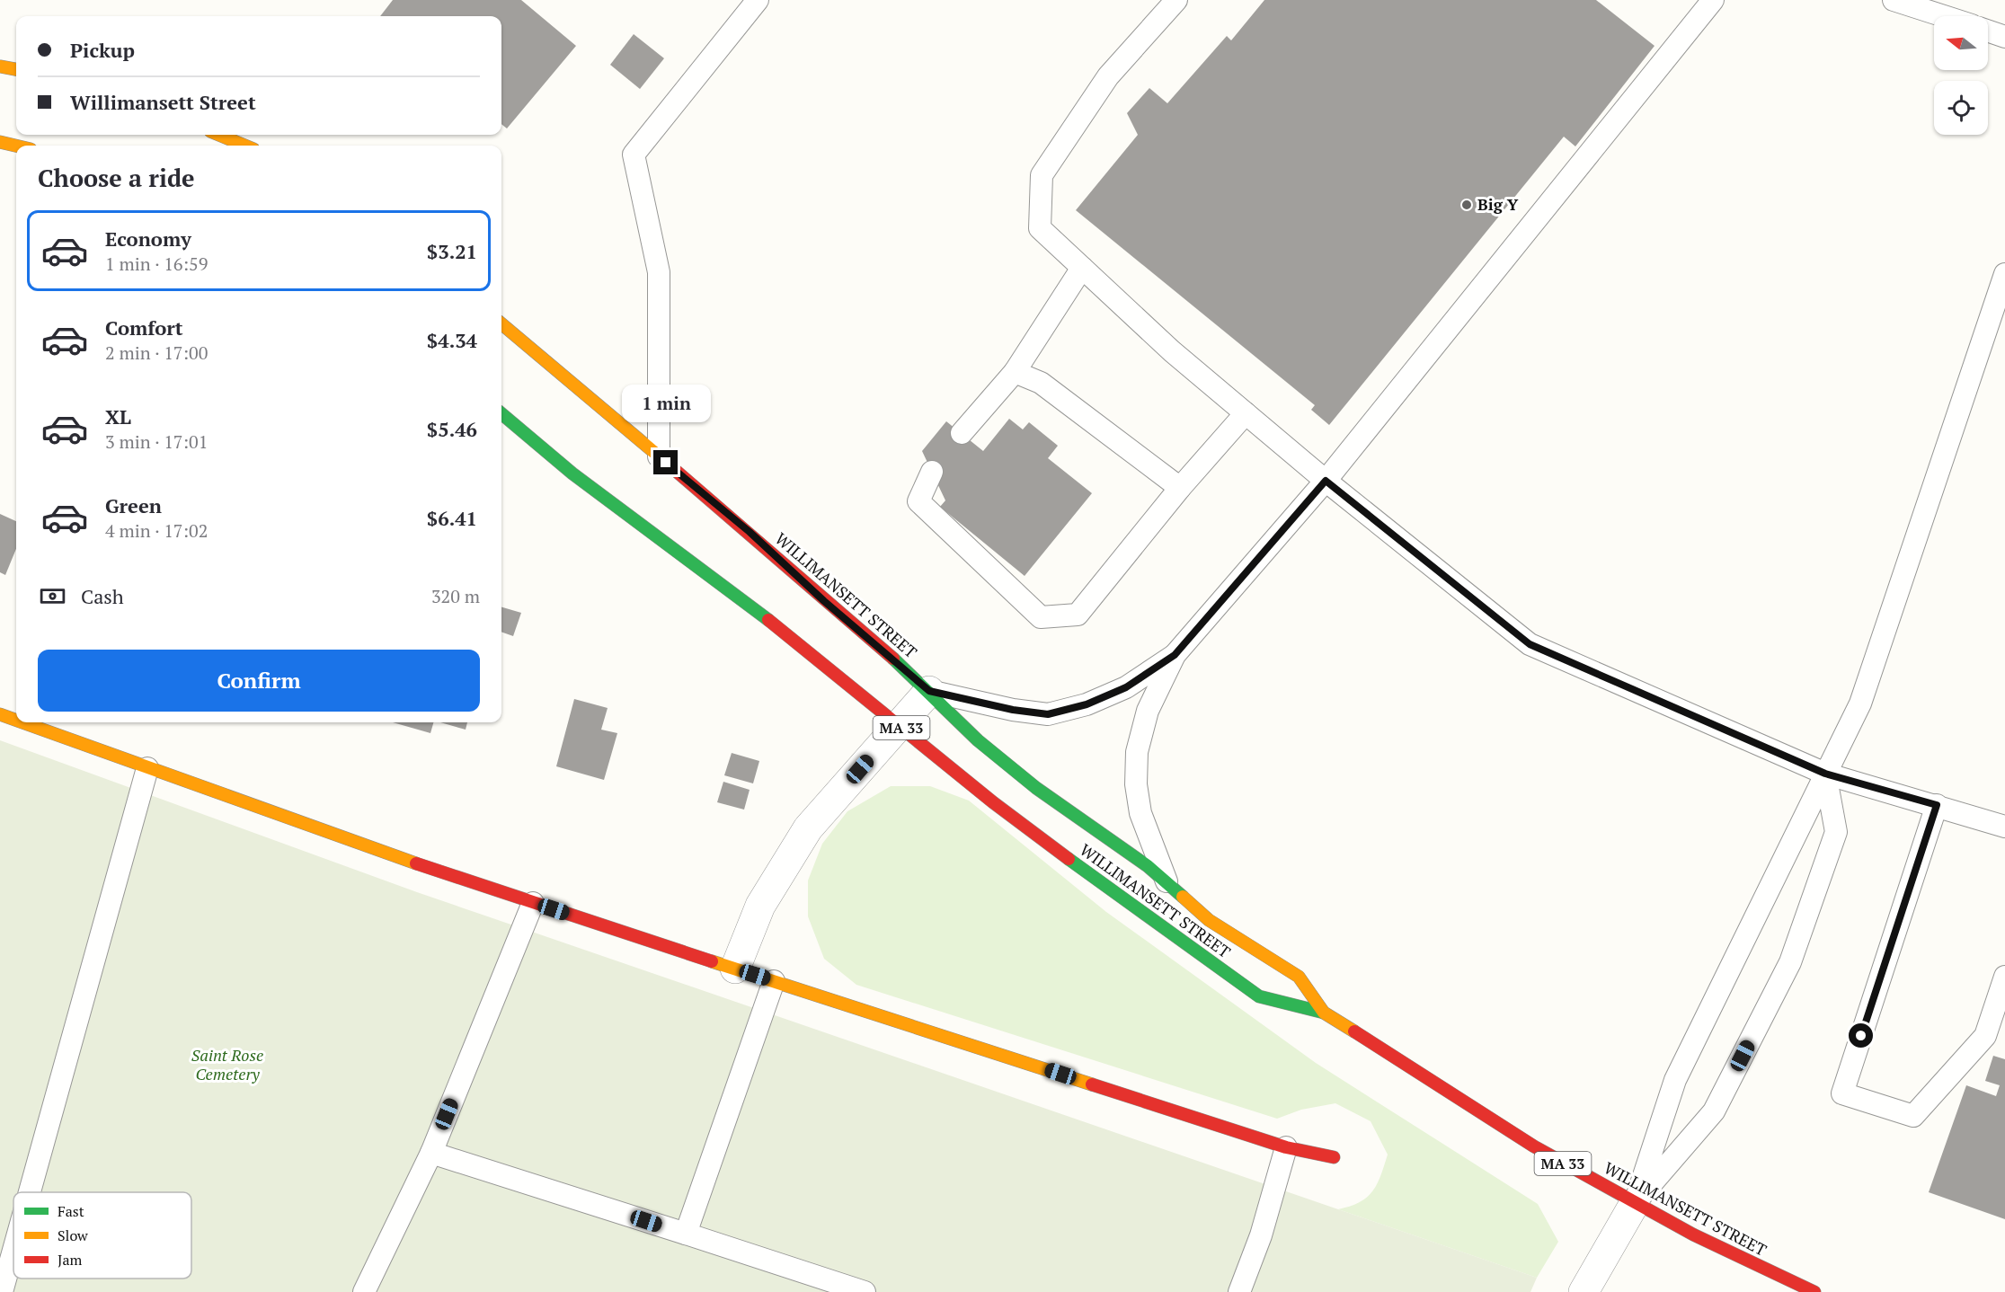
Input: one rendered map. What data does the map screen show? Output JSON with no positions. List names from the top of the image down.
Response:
{
  "streets": {
    "main road": ["WILLIMANSETT STREET", "MA 33"]
  },
  "parks": ["Saint Rose Cemetery"],
  "places": ["Big Y"],
  "legend": ["Fast", "Slow", "Jam"],
  "north": "left",
  "page": {
    "banner": ["Pickup", "Willimansett Street"],
    "heading": "Choose a ride",
    "list": [
      {
        "name": "Economy",
        "note": "1 min · 16:59",
        "value": "$3.21"
      },
      {
        "name": "Comfort",
        "note": "2 min · 17:00",
        "value": "$4.34"
      },
      {
        "name": "XL",
        "note": "3 min · 17:01",
        "value": "$5.46"
      },
      {
        "name": "Green",
        "note": "4 min · 17:02",
        "value": "$6.41"
      }
    ],
    "bubble": "1 min",
    "pay": ["Cash", "320 m"],
    "buttons": "Confirm"
  }
}
